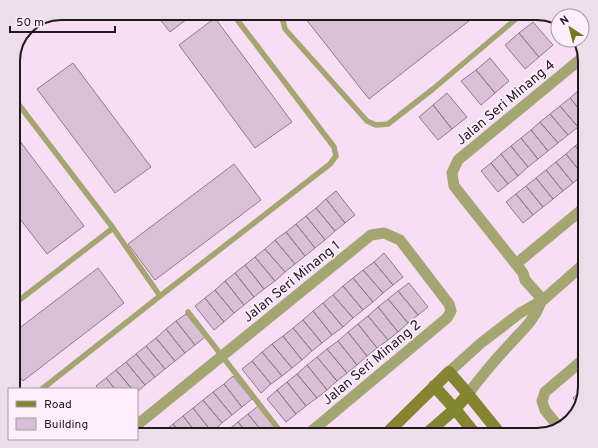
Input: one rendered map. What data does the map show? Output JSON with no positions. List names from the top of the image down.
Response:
{
  "streets": {
    "street": ["Jalan Seri Minang 4", "Jalan Seri Minang 1", "Jalan Seri Minang 2"]
  },
  "crossings": [
    ["Jalan Seri Minang 1", "Jalan Seri Minang 2"]
  ],
  "legend": ["Road", "Building"],
  "scale_bar": "50 m",
  "north": "top left"
}
